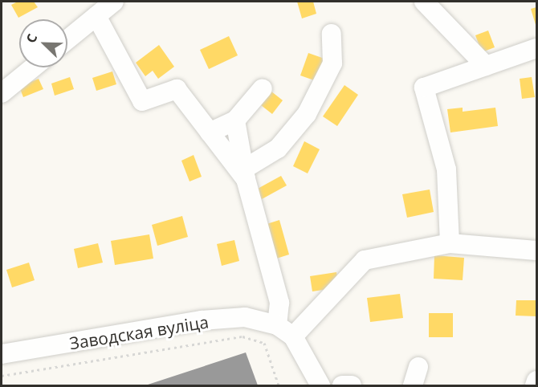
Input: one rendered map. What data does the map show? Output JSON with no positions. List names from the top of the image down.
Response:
{
  "streets": {
    "street": ["Заводская вуліца"]
  },
  "north": "top left"
}
